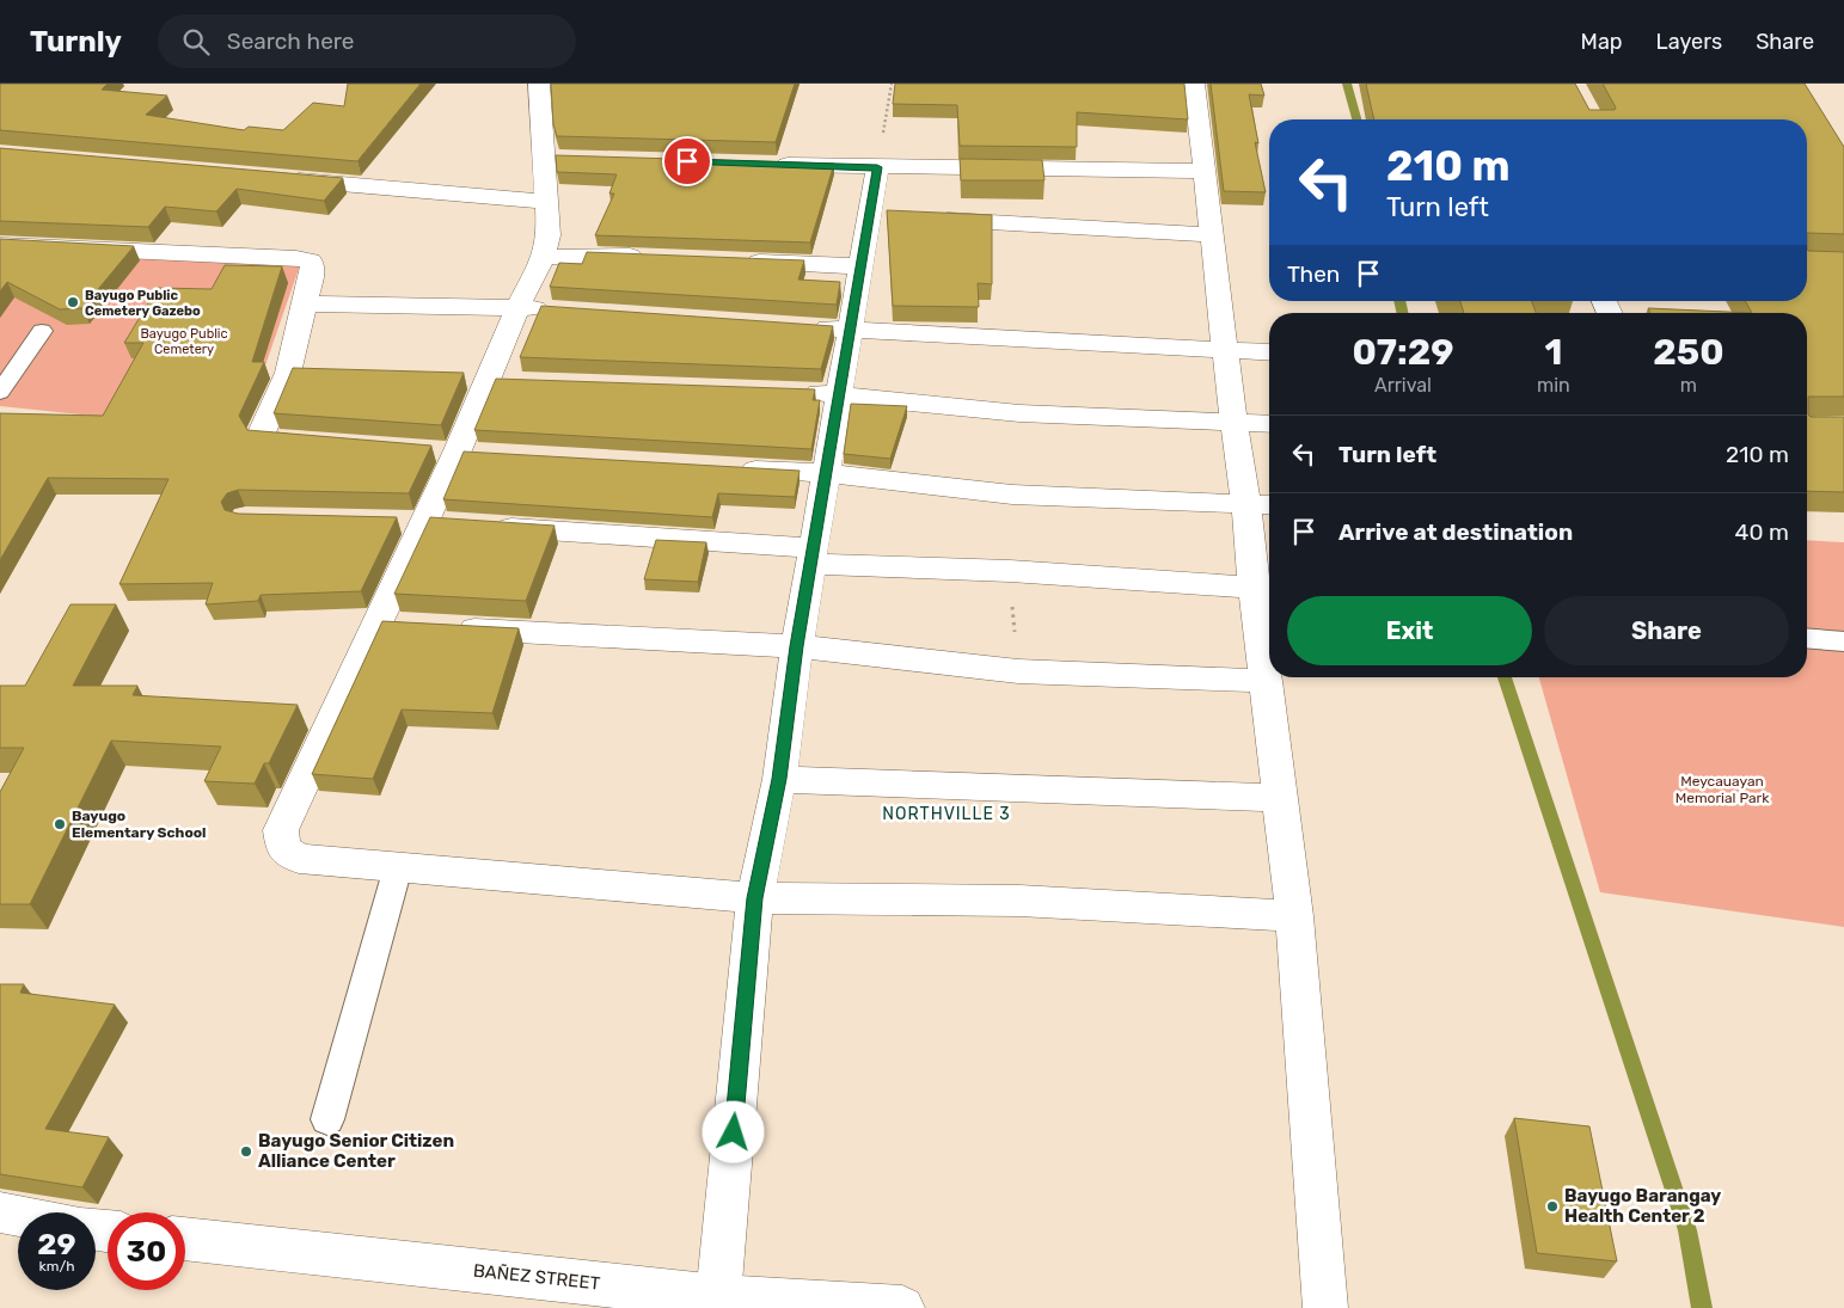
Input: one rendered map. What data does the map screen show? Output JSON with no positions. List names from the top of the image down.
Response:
{
  "streets": {
    "street": ["BAÑEZ STREET"]
  },
  "districts": ["NORTHVILLE 3"],
  "parks": ["Bayugo Public Cemetery", "Meycauayan Memorial Park"],
  "places": [
    "Bayugo Public Cemetery Gazebo",
    "Bayugo Elementary School",
    "Bayugo Senior Citizen Alliance Center",
    "Bayugo Barangay Health Center 2"
  ],
  "page": {
    "header": "Turnly",
    "search": "Search here",
    "nav": ["Map", "Layers", "Share"],
    "turn": ["210 m", "Turn left"],
    "then": "Then",
    "eta": [
      "07:29",
      "Arrival",
      "1",
      "min",
      "250",
      "m"
    ],
    "list": [
      {
        "name": "Turn left",
        "value": "210 m"
      },
      {
        "name": "Arrive at destination",
        "value": "40 m"
      }
    ],
    "buttons": ["Exit", "Share"],
    "speed": "29 km/h",
    "limit": "30"
  }
}
